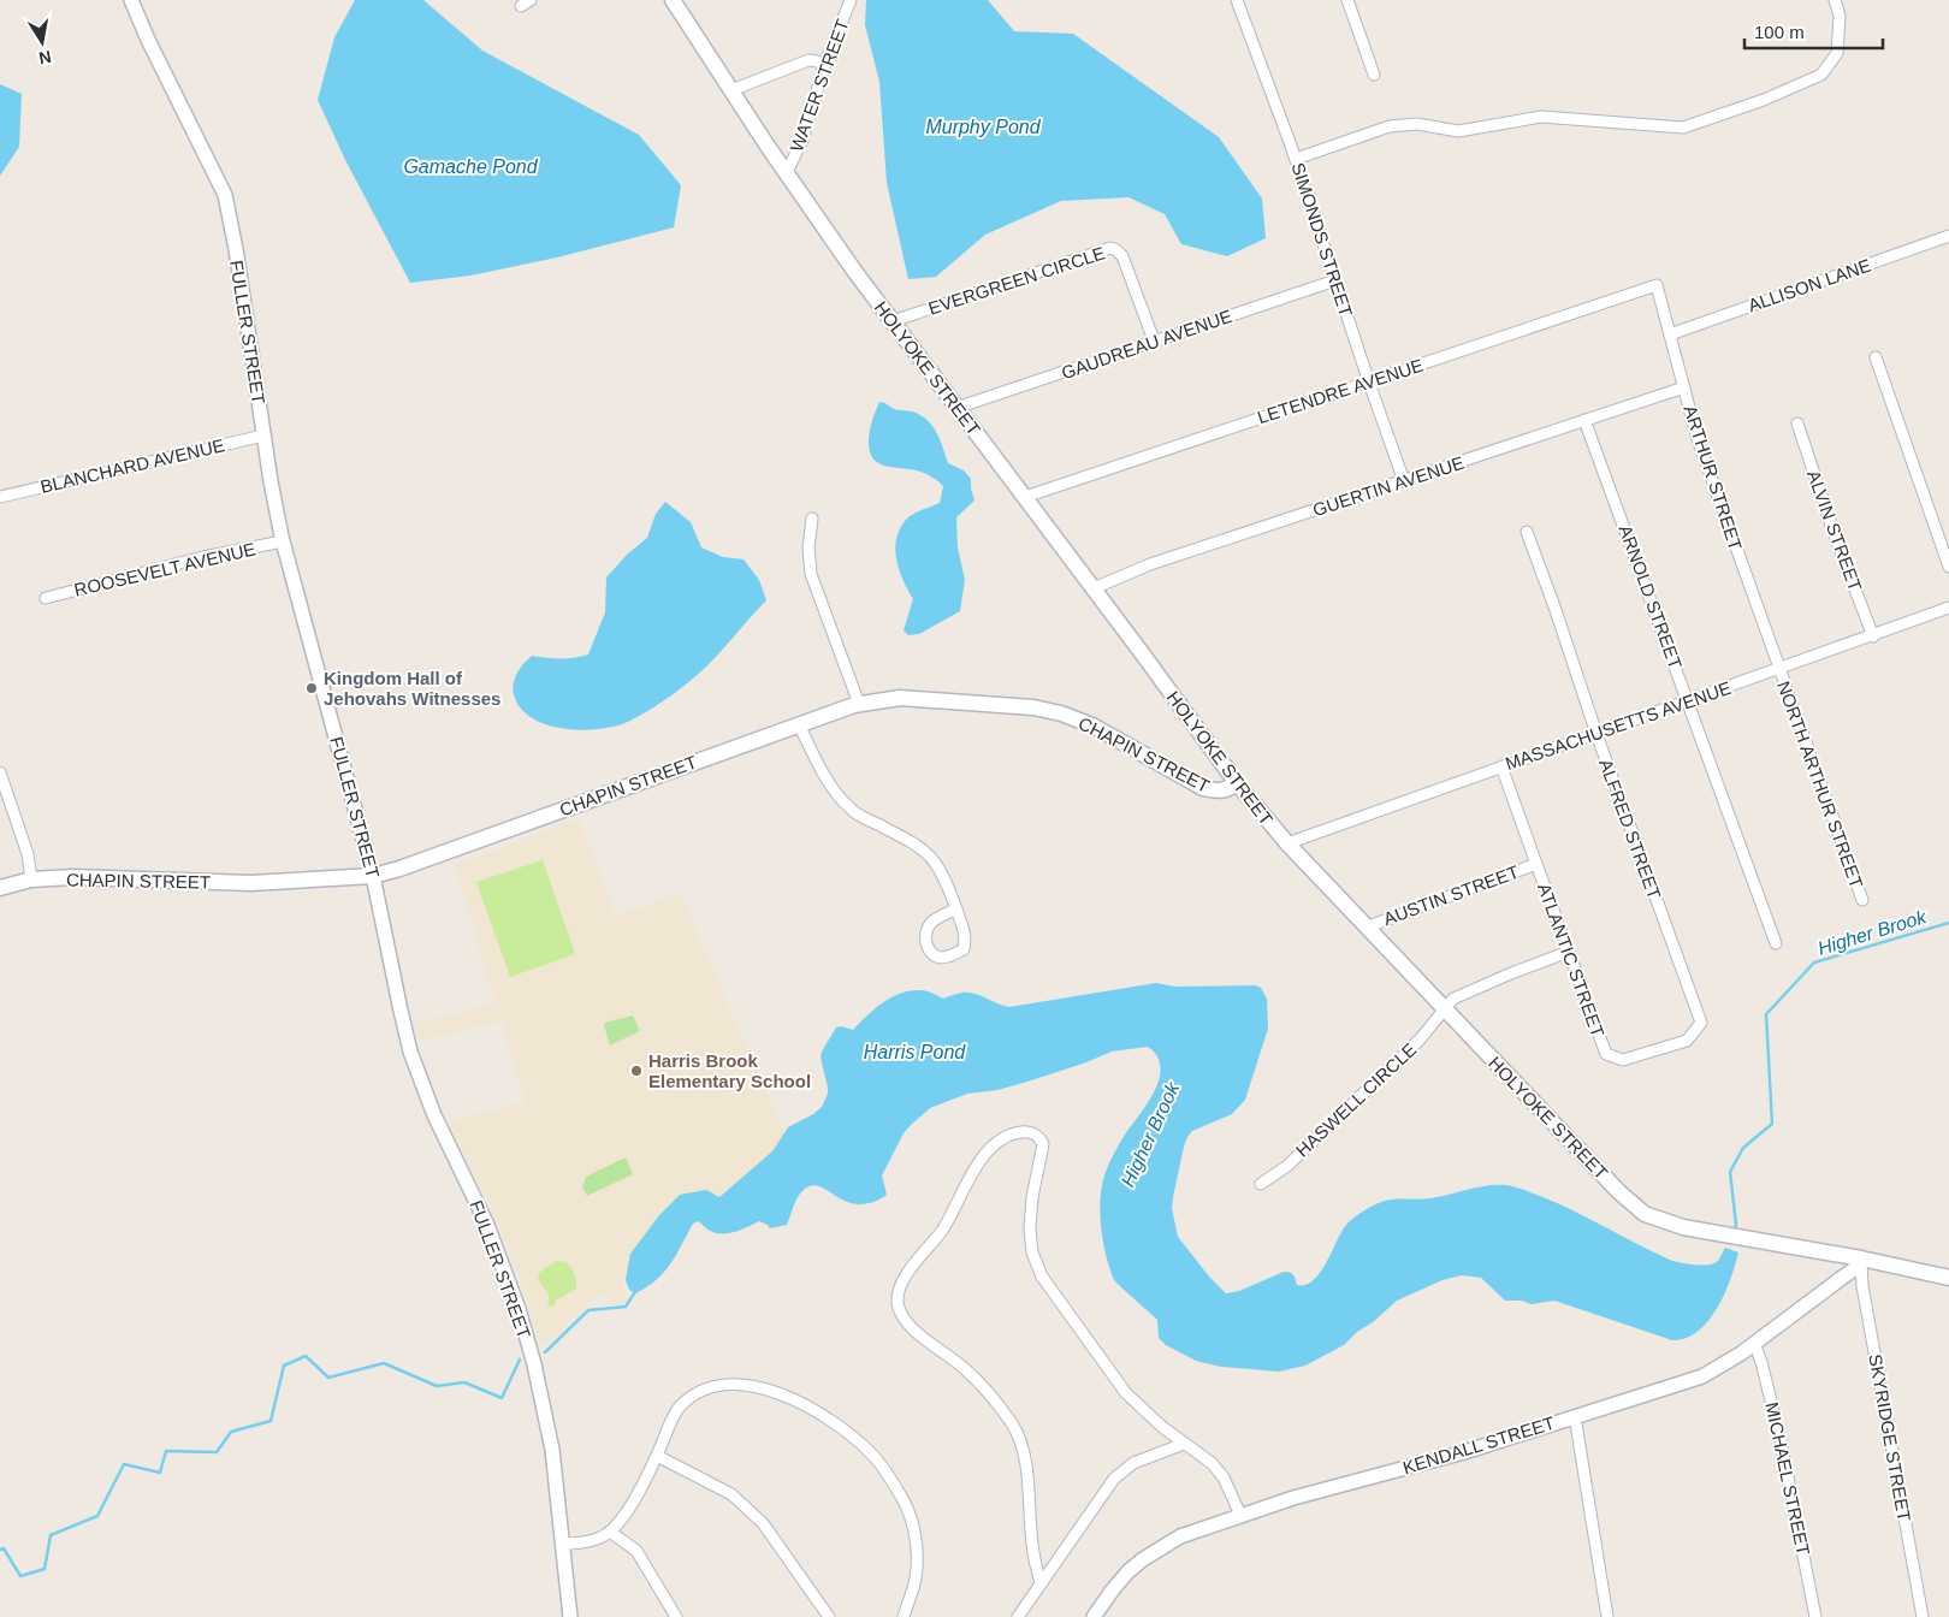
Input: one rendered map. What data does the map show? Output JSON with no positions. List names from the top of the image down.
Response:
{
  "streets": {
    "main road": ["HOLYOKE STREET", "CHAPIN STREET"],
    "street": [
      "WATER STREET",
      "SIMONDS STREET",
      "EVERGREEN CIRCLE",
      "ALLISON LANE",
      "FULLER STREET",
      "GAUDREAU AVENUE",
      "LETENDRE AVENUE",
      "BLANCHARD AVENUE",
      "ARTHUR STREET",
      "GUERTIN AVENUE",
      "ALVIN STREET",
      "ROOSEVELT AVENUE",
      "ARNOLD STREET",
      "MASSACHUSETTS AVENUE",
      "NORTH ARTHUR STREET",
      "ALFRED STREET",
      "AUSTIN STREET",
      "ATLANTIC STREET",
      "HASWELL CIRCLE",
      "SKYRIDGE STREET",
      "KENDALL STREET",
      "MICHAEL STREET"
    ]
  },
  "crossings": [
    ["WATER STREET", "HOLYOKE STREET"],
    ["SIMONDS STREET", "GAUDREAU AVENUE"],
    ["SIMONDS STREET", "LETENDRE AVENUE"],
    ["SIMONDS STREET", "GUERTIN AVENUE"],
    ["EVERGREEN CIRCLE", "GAUDREAU AVENUE"],
    ["EVERGREEN CIRCLE", "HOLYOKE STREET"],
    ["ALLISON LANE", "ARTHUR STREET"],
    ["FULLER STREET", "BLANCHARD AVENUE"],
    ["FULLER STREET", "ROOSEVELT AVENUE"],
    ["FULLER STREET", "CHAPIN STREET"],
    ["GAUDREAU AVENUE", "HOLYOKE STREET"],
    ["HOLYOKE STREET", "LETENDRE AVENUE"],
    ["HOLYOKE STREET", "GUERTIN AVENUE"],
    ["HOLYOKE STREET", "MASSACHUSETTS AVENUE"],
    ["HOLYOKE STREET", "CHAPIN STREET"],
    ["HOLYOKE STREET", "AUSTIN STREET"],
    ["HOLYOKE STREET", "HASWELL CIRCLE"],
    ["HOLYOKE STREET", "SKYRIDGE STREET"],
    ["HOLYOKE STREET", "KENDALL STREET"],
    ["LETENDRE AVENUE", "ARTHUR STREET"],
    ["ARTHUR STREET", "GUERTIN AVENUE"],
    ["ARTHUR STREET", "MASSACHUSETTS AVENUE"],
    ["ARTHUR STREET", "NORTH ARTHUR STREET"],
    ["GUERTIN AVENUE", "ARNOLD STREET"],
    ["ALVIN STREET", "MASSACHUSETTS AVENUE"],
    ["ARNOLD STREET", "MASSACHUSETTS AVENUE"],
    ["MASSACHUSETTS AVENUE", "NORTH ARTHUR STREET"],
    ["MASSACHUSETTS AVENUE", "ALFRED STREET"],
    ["MASSACHUSETTS AVENUE", "ATLANTIC STREET"],
    ["ALFRED STREET", "ATLANTIC STREET"],
    ["AUSTIN STREET", "ATLANTIC STREET"],
    ["ATLANTIC STREET", "HASWELL CIRCLE"],
    ["SKYRIDGE STREET", "KENDALL STREET"],
    ["KENDALL STREET", "MICHAEL STREET"]
  ],
  "water": [
    "Murphy Pond",
    "Gamache Pond",
    "Higher Brook",
    "Harris Pond"
  ],
  "places": ["Kingdom Hall of Jehovahs Witnesses", "Harris Brook Elementary School"],
  "scale_bar": "100 m",
  "north": "bottom"
}
